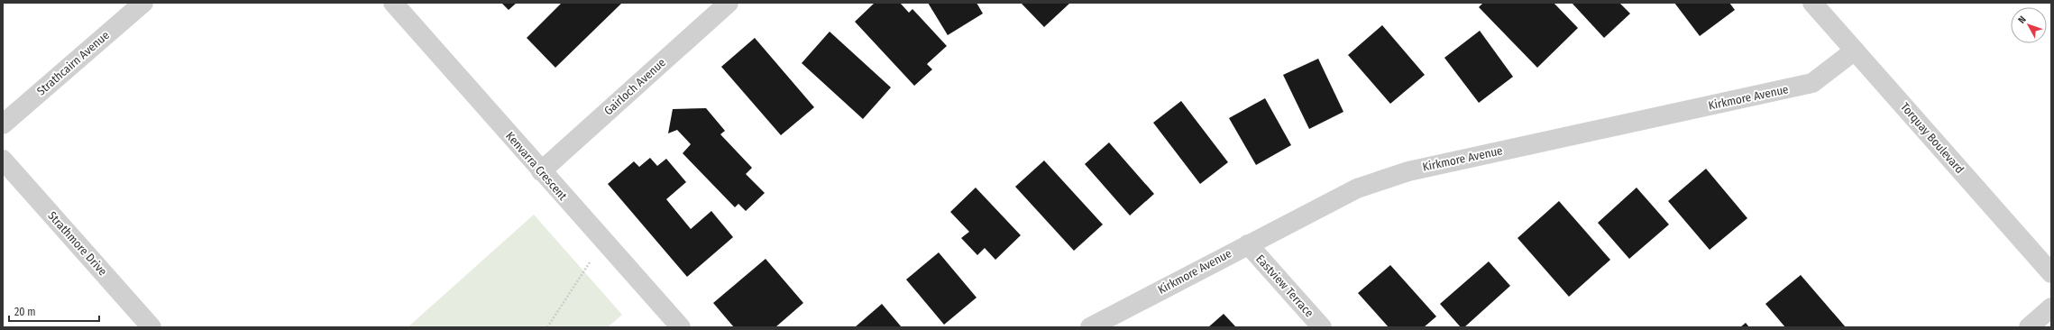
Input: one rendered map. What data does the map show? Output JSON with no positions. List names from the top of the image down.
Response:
{
  "streets": {
    "street": [
      "Strathcairn Avenue",
      "Gairloch Avenue",
      "Kirkmore Avenue",
      "Torquay Boulevard",
      "Kenvarra Crescent",
      "Strathmore Drive",
      "Eastview Terrace"
    ]
  },
  "crossings": [
    ["Gairloch Avenue", "Kenvarra Crescent"],
    ["Kirkmore Avenue", "Torquay Boulevard"],
    ["Kirkmore Avenue", "Eastview Terrace"]
  ],
  "scale_bar": "20 m",
  "north": "top left"
}
